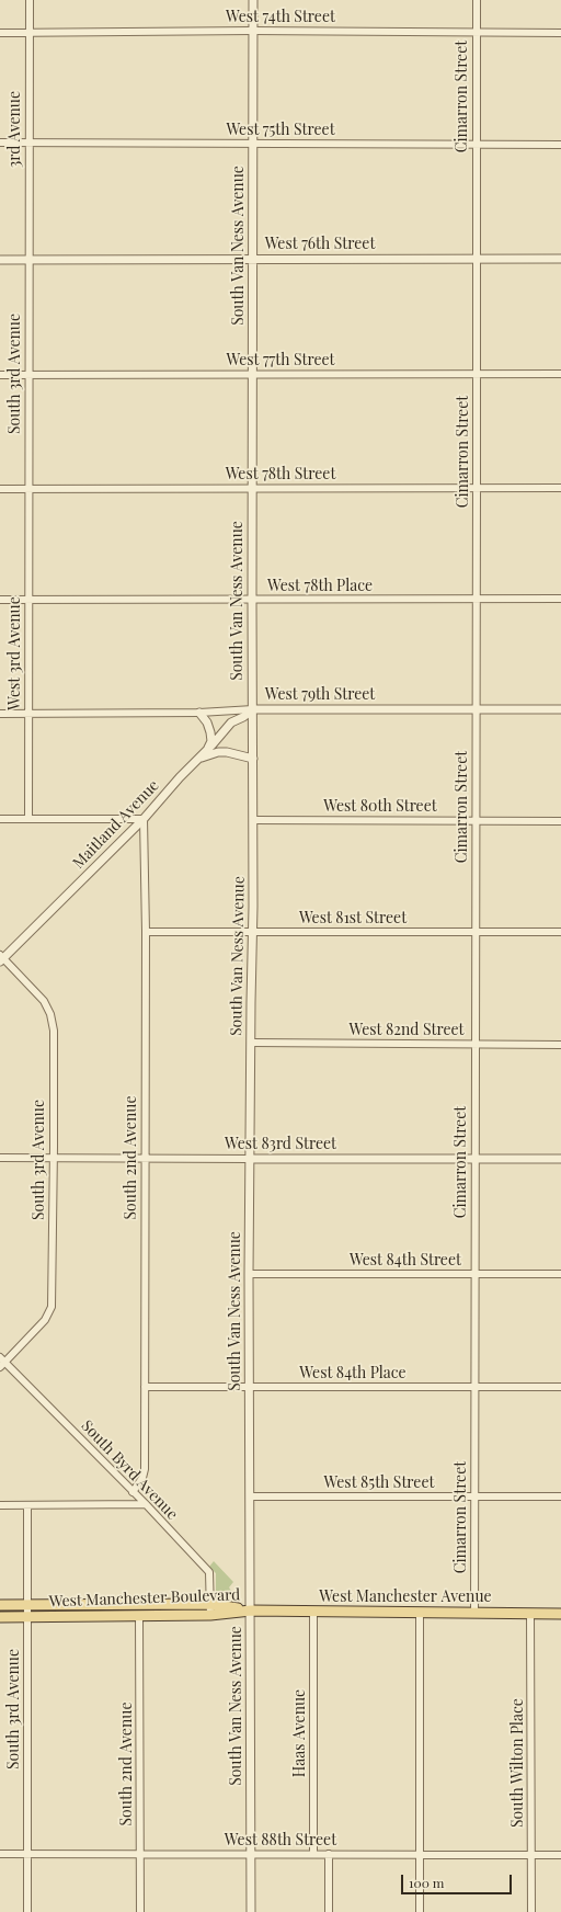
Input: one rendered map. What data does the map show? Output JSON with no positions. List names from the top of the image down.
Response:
{
  "streets": {
    "main road": ["West Manchester Avenue", "West Manchester Boulevard"],
    "street": [
      "West 74th Street",
      "Cimarron Street",
      "3rd Avenue",
      "West 75th Street",
      "West 76th Street",
      "South Van Ness Avenue",
      "West 77th Street",
      "South 3rd Avenue",
      "West 78th Street",
      "West 78th Place",
      "West 3rd Avenue",
      "West 79th Street",
      "West 80th Street",
      "Maitland Avenue",
      "West 81st Street",
      "West 82nd Street",
      "West 83rd Street",
      "South 2nd Avenue",
      "West 84th Street",
      "West 84th Place",
      "South Byrd Avenue",
      "West 85th Street",
      "Haas Avenue",
      "South Wilton Place",
      "West 88th Street"
    ]
  },
  "crossings": [
    ["West 74th Street", "Cimarron Street"],
    ["West 74th Street", "3rd Avenue"],
    ["West 74th Street", "South Van Ness Avenue"],
    ["Cimarron Street", "West 75th Street"],
    ["Cimarron Street", "West 76th Street"],
    ["Cimarron Street", "West 77th Street"],
    ["Cimarron Street", "West 78th Street"],
    ["Cimarron Street", "West 78th Place"],
    ["Cimarron Street", "West 79th Street"],
    ["Cimarron Street", "West 80th Street"],
    ["Cimarron Street", "West 81st Street"],
    ["Cimarron Street", "West 82nd Street"],
    ["Cimarron Street", "West 83rd Street"],
    ["Cimarron Street", "West 84th Street"],
    ["Cimarron Street", "West 84th Place"],
    ["Cimarron Street", "West 85th Street"],
    ["Cimarron Street", "West Manchester Avenue"],
    ["3rd Avenue", "West 75th Street"],
    ["3rd Avenue", "West 76th Street"],
    ["3rd Avenue", "South 3rd Avenue"],
    ["West 75th Street", "South Van Ness Avenue"],
    ["West 76th Street", "South Van Ness Avenue"],
    ["West 76th Street", "South 3rd Avenue"],
    ["South Van Ness Avenue", "West 77th Street"],
    ["South Van Ness Avenue", "West 78th Street"],
    ["South Van Ness Avenue", "West 78th Place"],
    ["South Van Ness Avenue", "West 79th Street"],
    ["South Van Ness Avenue", "West 80th Street"],
    ["South Van Ness Avenue", "Maitland Avenue"],
    ["South Van Ness Avenue", "West 81st Street"],
    ["South Van Ness Avenue", "West 82nd Street"],
    ["South Van Ness Avenue", "West 83rd Street"],
    ["South Van Ness Avenue", "West 84th Street"],
    ["South Van Ness Avenue", "West 84th Place"],
    ["South Van Ness Avenue", "West 85th Street"],
    ["South Van Ness Avenue", "West Manchester Avenue"],
    ["South Van Ness Avenue", "West Manchester Boulevard"],
    ["South Van Ness Avenue", "West 88th Street"],
    ["West 77th Street", "South 3rd Avenue"],
    ["South 3rd Avenue", "West 78th Street"],
    ["South 3rd Avenue", "West 3rd Avenue"],
    ["South 3rd Avenue", "Maitland Avenue"],
    ["South 3rd Avenue", "West 83rd Street"],
    ["South 3rd Avenue", "South Byrd Avenue"],
    ["South 3rd Avenue", "West Manchester Boulevard"],
    ["South 3rd Avenue", "West 88th Street"],
    ["West 78th Street", "West 3rd Avenue"],
    ["West 78th Place", "West 3rd Avenue"],
    ["West 3rd Avenue", "West 79th Street"],
    ["West 79th Street", "Maitland Avenue"],
    ["Maitland Avenue", "South 2nd Avenue"],
    ["West 81st Street", "South 2nd Avenue"],
    ["West 83rd Street", "South 2nd Avenue"],
    ["South 2nd Avenue", "West 84th Place"],
    ["South 2nd Avenue", "South Byrd Avenue"],
    ["South 2nd Avenue", "West Manchester Boulevard"],
    ["South 2nd Avenue", "West 88th Street"],
    ["South Byrd Avenue", "West Manchester Boulevard"],
    ["West Manchester Avenue", "West Manchester Boulevard"],
    ["West Manchester Avenue", "Haas Avenue"],
    ["West Manchester Avenue", "South Wilton Place"],
    ["Haas Avenue", "West 88th Street"],
    ["South Wilton Place", "West 88th Street"]
  ],
  "scale_bar": "100 m"
}
